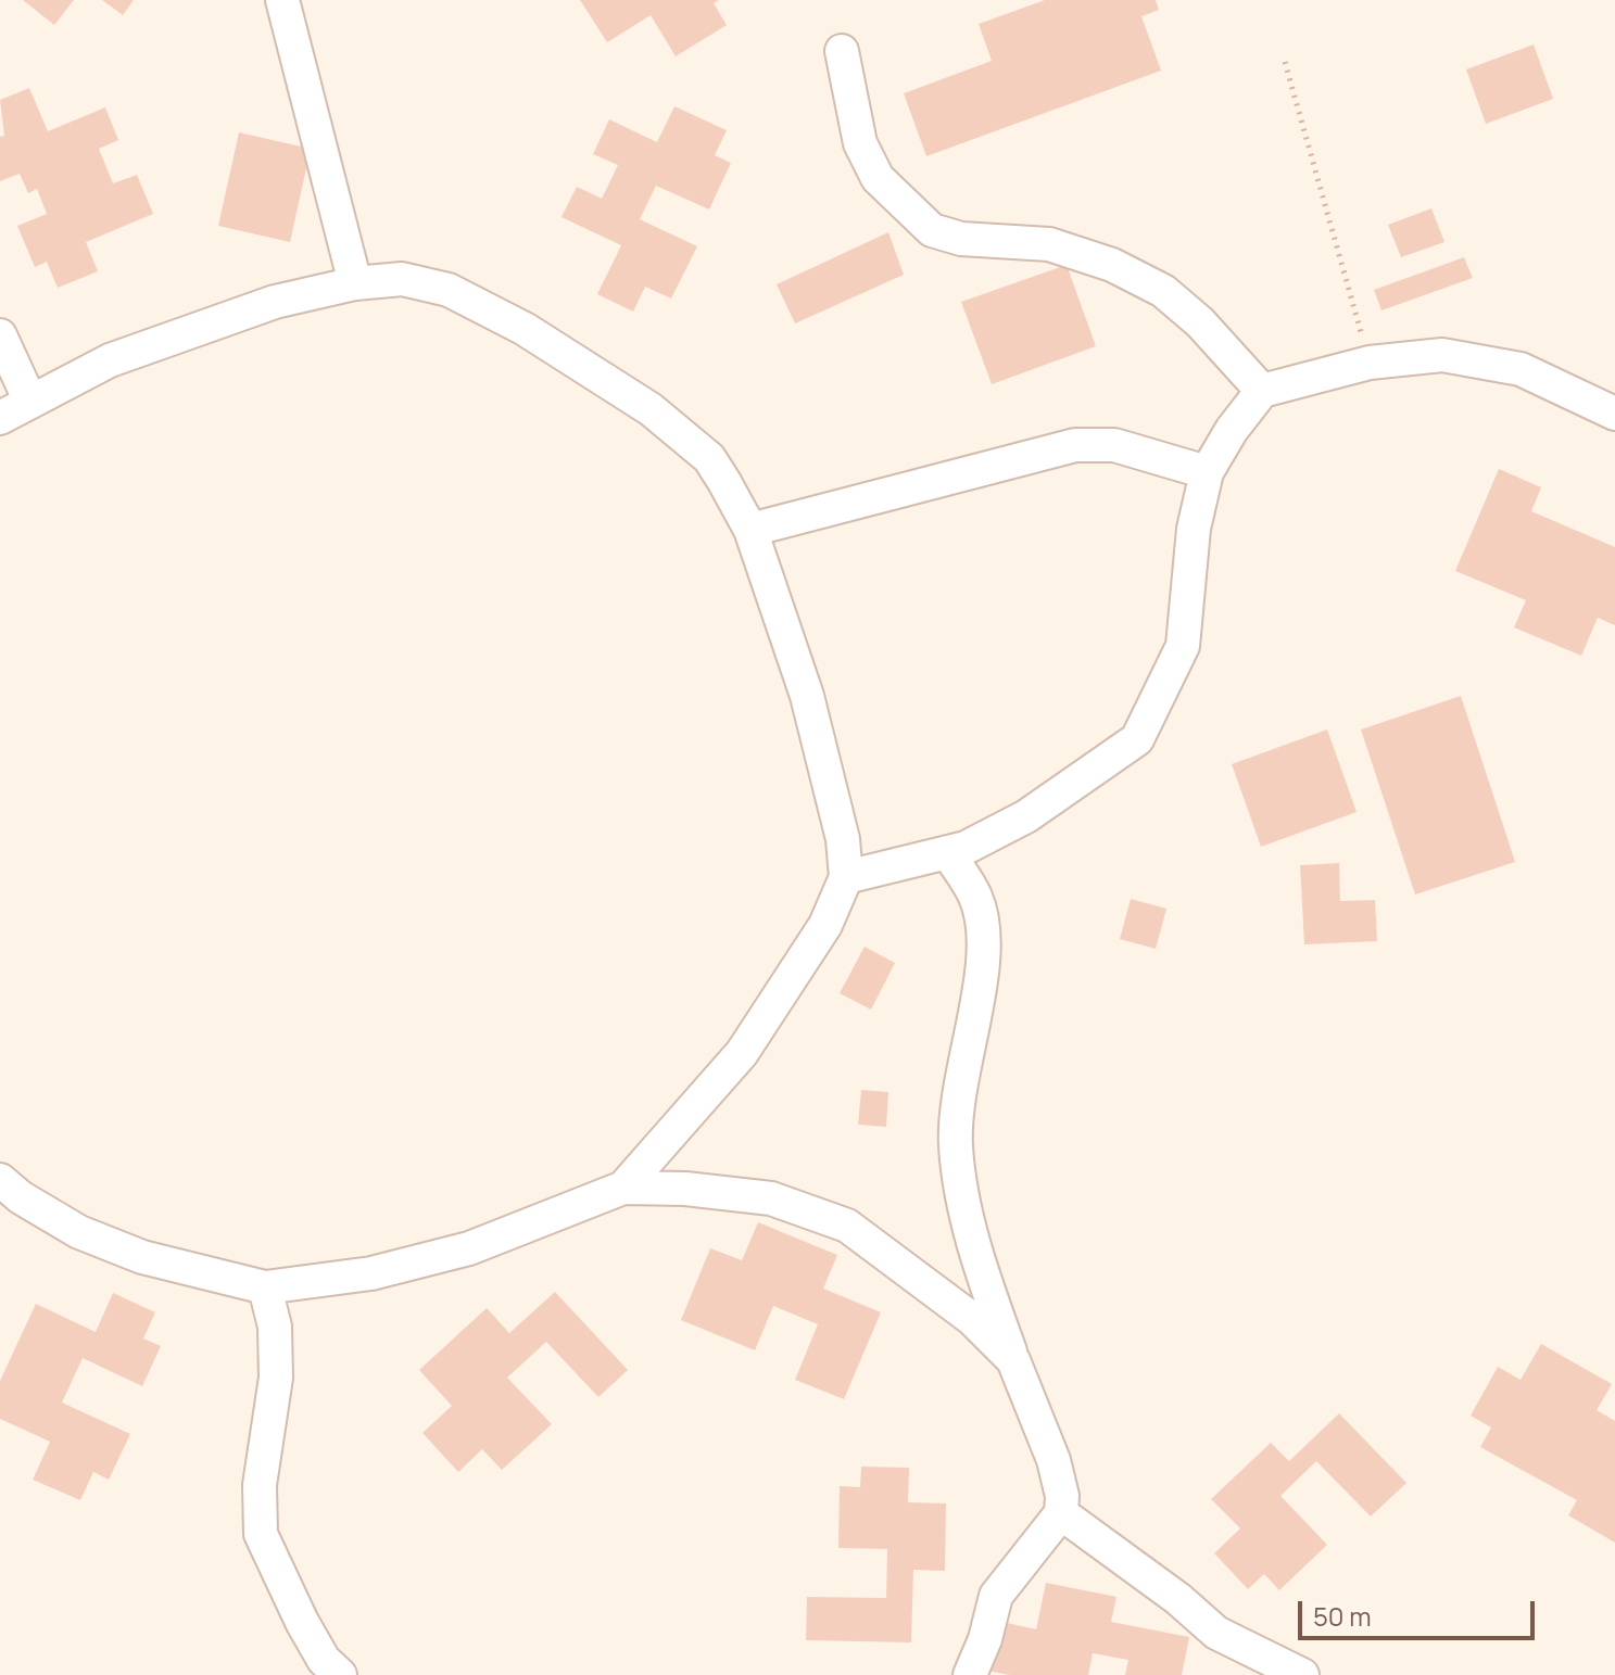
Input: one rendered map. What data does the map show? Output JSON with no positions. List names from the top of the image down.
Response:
{
  "scale_bar": "50 m"
}
